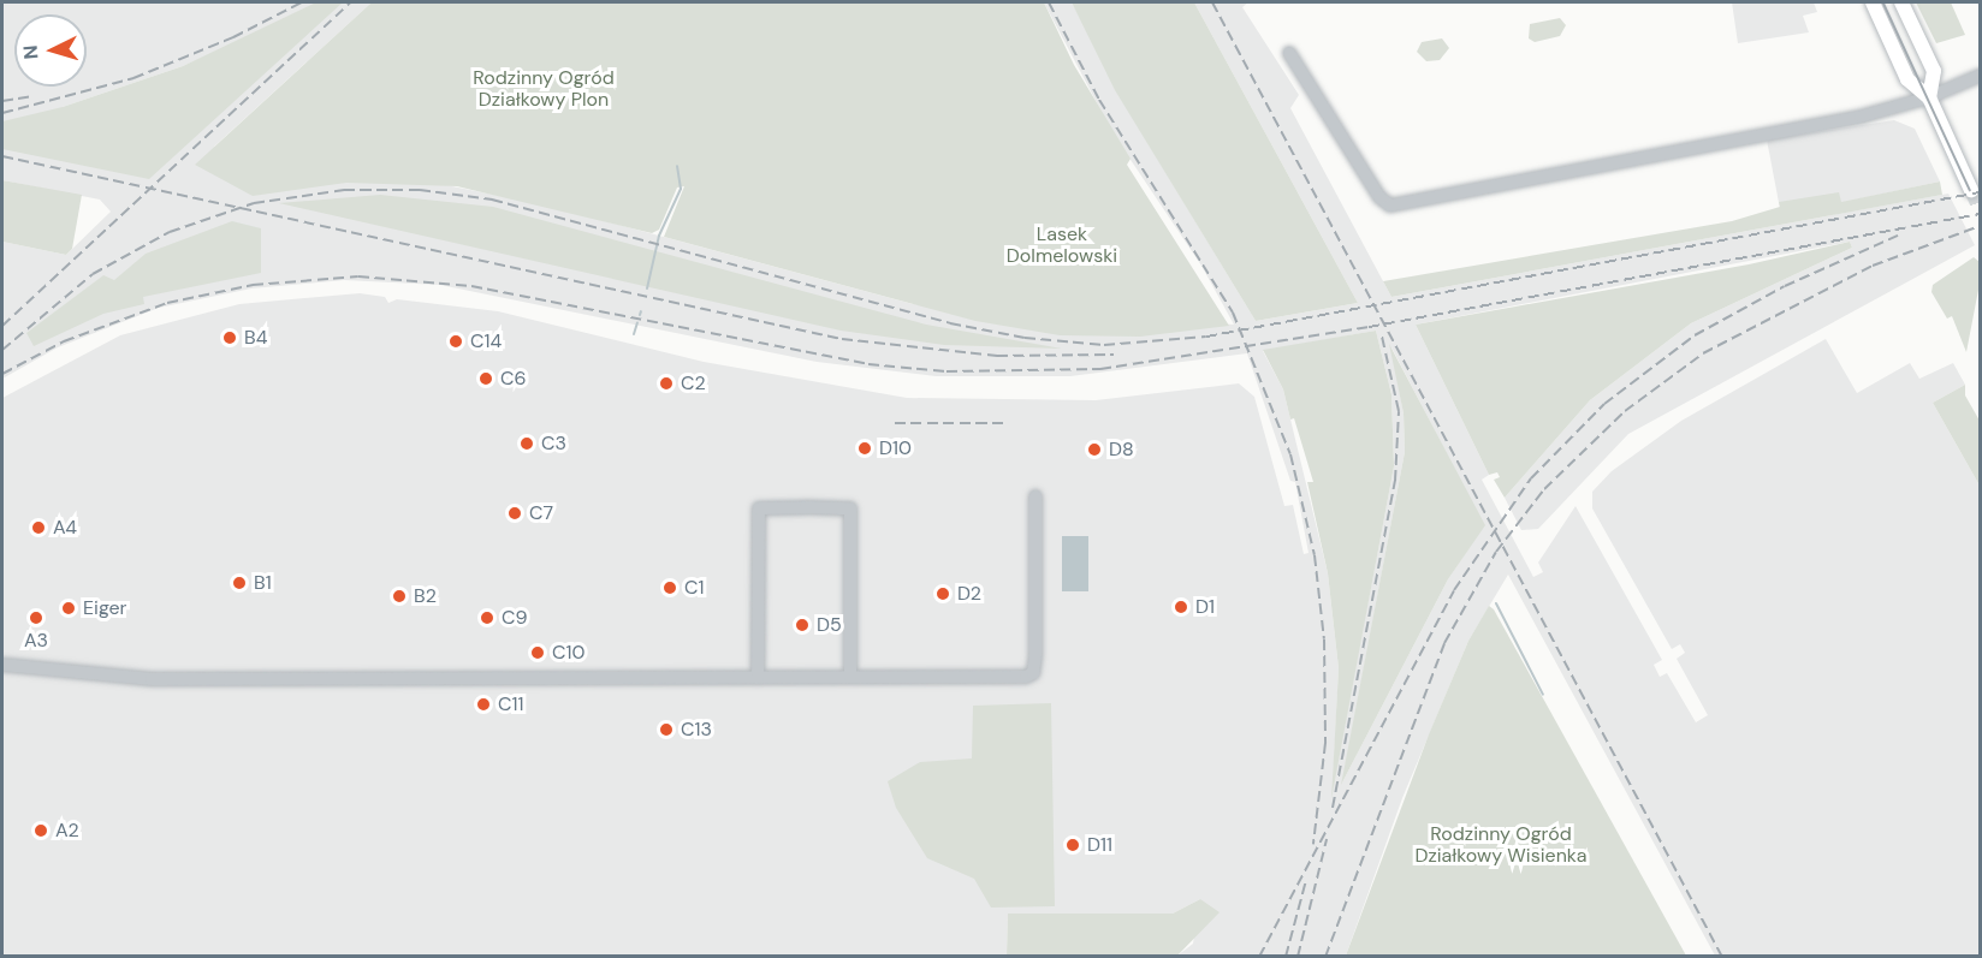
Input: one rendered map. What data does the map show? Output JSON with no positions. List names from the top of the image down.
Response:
{
  "parks": ["Rodzinny Ogród Działkowy Plon", "Lasek Dolmelowski", "Rodzinny Ogród Działkowy Wisienka"],
  "places": [
    "B4",
    "C14",
    "C6",
    "C2",
    "C3",
    "D10",
    "D8",
    "C7",
    "A4",
    "B1",
    "C1",
    "D2",
    "B2",
    "D1",
    "Eiger",
    "A3",
    "C9",
    "D5",
    "C10",
    "C11",
    "C13",
    "A2",
    "D11"
  ],
  "north": "left"
}
